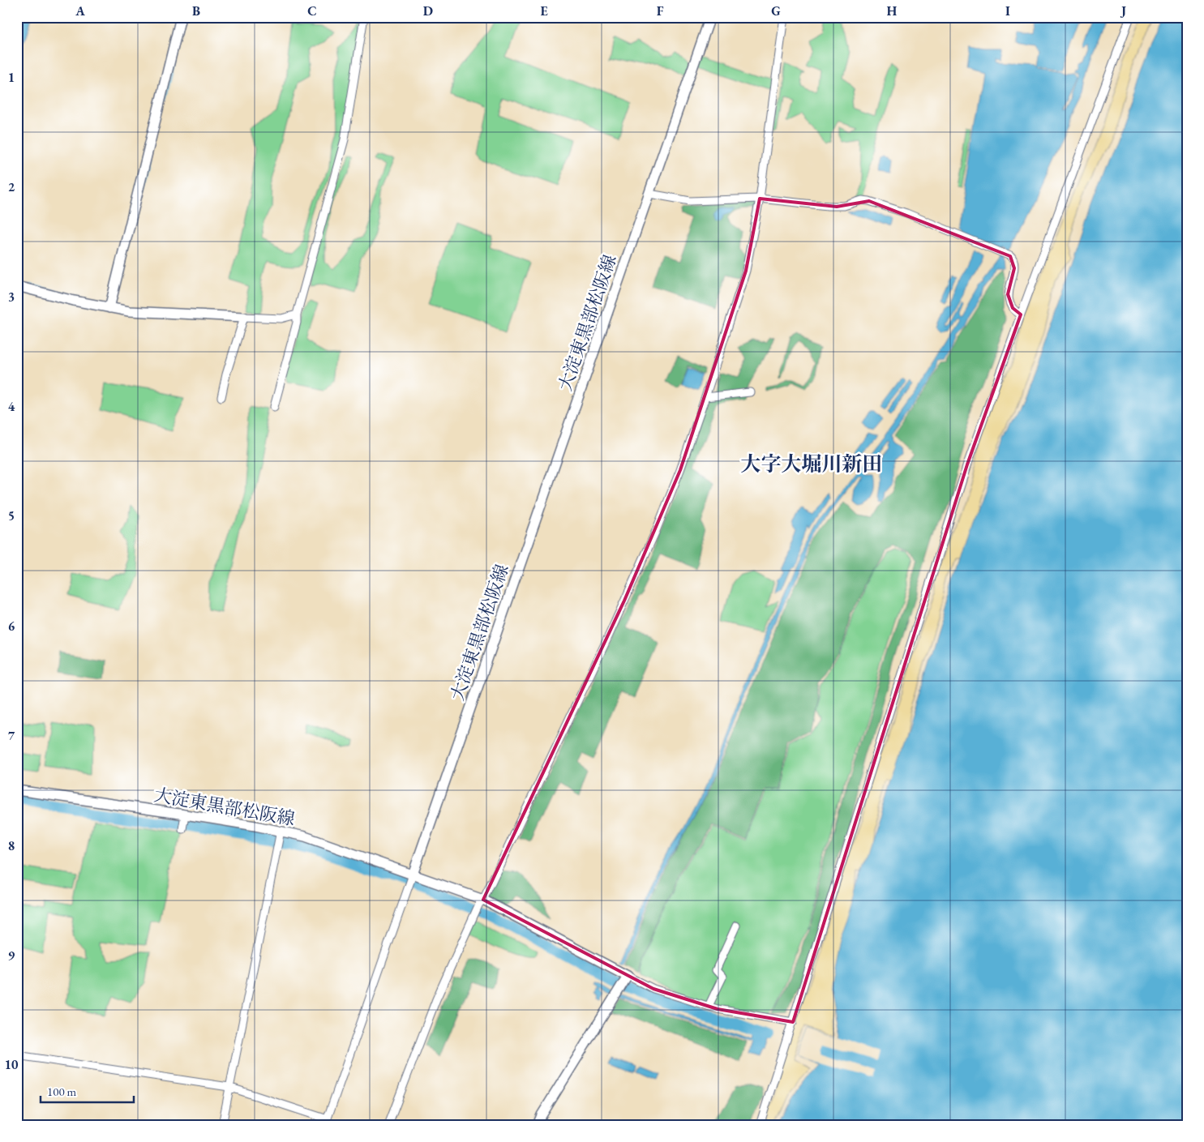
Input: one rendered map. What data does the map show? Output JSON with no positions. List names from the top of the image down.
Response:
{
  "streets": {
    "main road": ["大淀東黒部松阪線"]
  },
  "districts": ["大字大堀川新田"],
  "scale_bar": "100 m",
  "grid": {
    "columns": [
      "A",
      "B",
      "C",
      "D",
      "E",
      "F",
      "G",
      "H",
      "I",
      "J"
    ],
    "rows": [
      "1",
      "2",
      "3",
      "4",
      "5",
      "6",
      "7",
      "8",
      "9",
      "10"
    ]
  }
}
